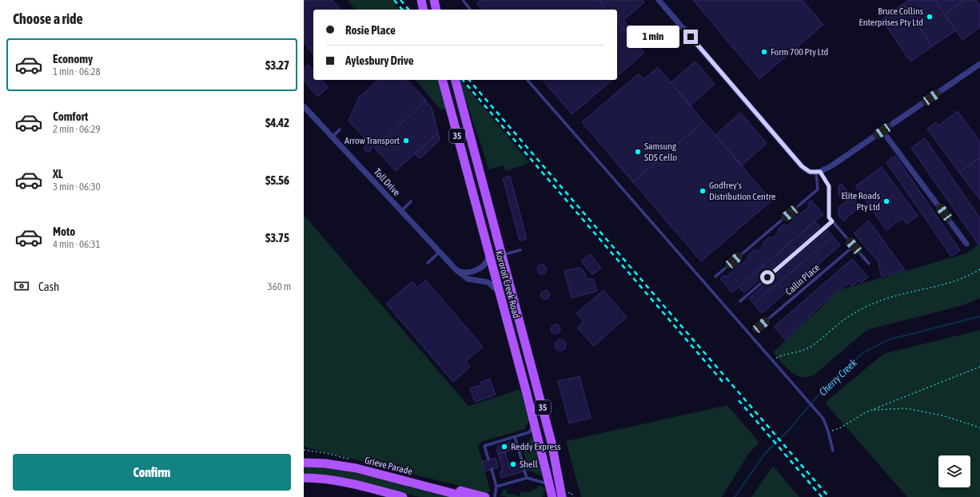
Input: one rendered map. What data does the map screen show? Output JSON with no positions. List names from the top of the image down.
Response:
{
  "streets": {
    "main road": ["35", "Kororoit Creek Road", "Grieve Parade"],
    "street": ["Toll Drive"],
    "lane": ["Cailin Place"]
  },
  "crossings": [
    ["Toll Drive", "Kororoit Creek Road"]
  ],
  "water": ["Cherry Creek"],
  "places": [
    "Bruce Collins Enterprises Pty Ltd",
    "Form 700 Pty Ltd",
    "Arrow Transport",
    "Samsung SDS Cello",
    "Godfrey's Distribution Centre",
    "Elite Roads Pty Ltd",
    "Reddy Express",
    "Shell"
  ],
  "page": {
    "heading": "Choose a ride",
    "banner": ["Rosie Place", "Aylesbury Drive"],
    "bubble": "1 min",
    "list": [
      {
        "name": "Economy",
        "note": "1 min · 06:28",
        "value": "$3.27"
      },
      {
        "name": "Comfort",
        "note": "2 min · 06:29",
        "value": "$4.42"
      },
      {
        "name": "XL",
        "note": "3 min · 06:30",
        "value": "$5.56"
      },
      {
        "name": "Moto",
        "note": "4 min · 06:31",
        "value": "$3.75"
      }
    ],
    "pay": ["Cash", "360 m"],
    "buttons": "Confirm"
  }
}
